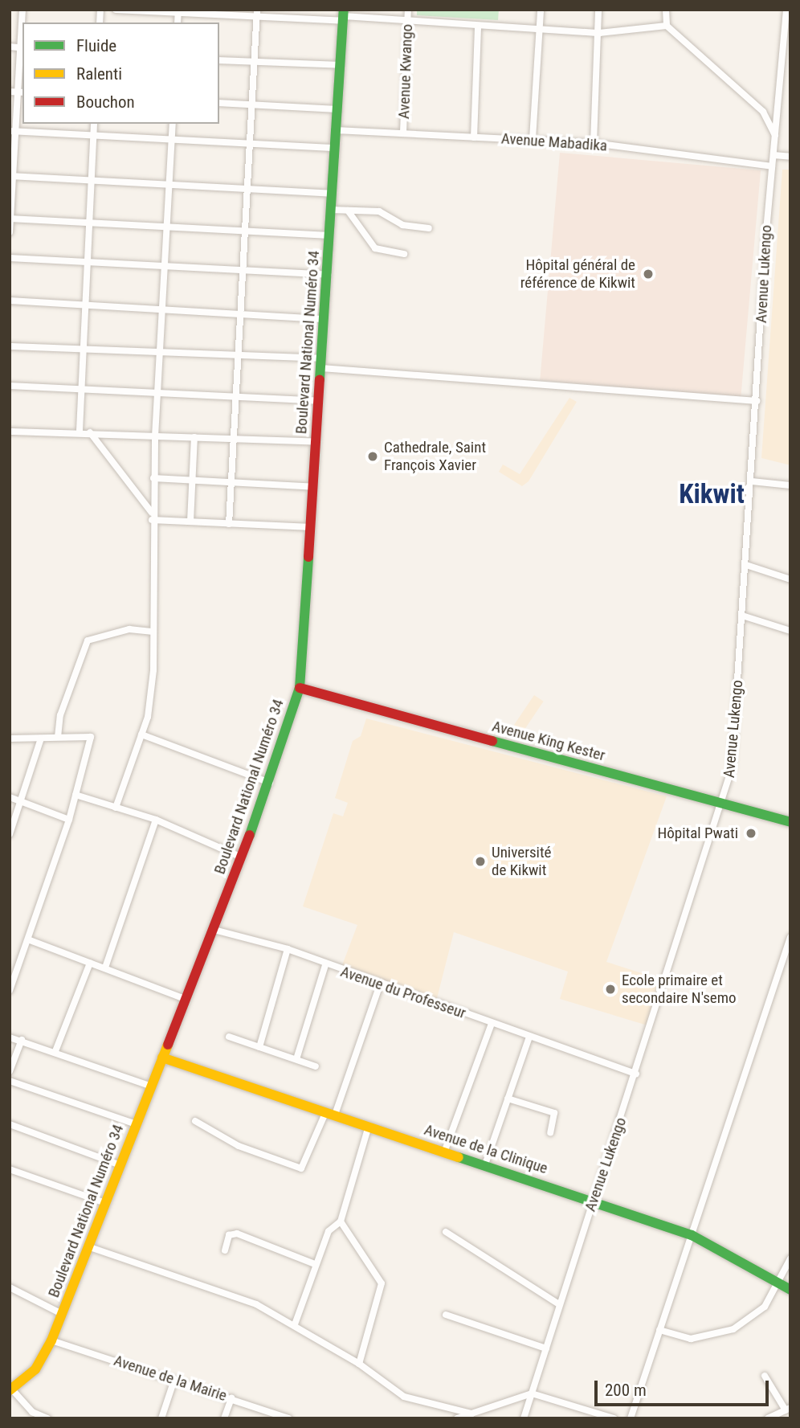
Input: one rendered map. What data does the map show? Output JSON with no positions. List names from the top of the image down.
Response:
{
  "streets": {
    "main road": ["Boulevard National Numéro 34", "Avenue King Kester", "Avenue de la Clinique"],
    "street": [
      "Avenue Kwango",
      "Avenue Mabadika",
      "Avenue Lukengo",
      "Avenue du Professeur",
      "Avenue de la Mairie"
    ]
  },
  "crossings": [
    ["Avenue Kwango", "Avenue Mabadika"],
    ["Avenue Mabadika", "Avenue Lukengo"],
    ["Avenue Mabadika", "Boulevard National Numéro 34"],
    ["Avenue Lukengo", "Avenue King Kester"],
    ["Avenue Lukengo", "Avenue du Professeur"],
    ["Avenue Lukengo", "Avenue de la Clinique"],
    ["Boulevard National Numéro 34", "Avenue King Kester"],
    ["Boulevard National Numéro 34", "Avenue du Professeur"],
    ["Boulevard National Numéro 34", "Avenue de la Clinique"],
    ["Boulevard National Numéro 34", "Avenue de la Mairie"]
  ],
  "districts": ["Kikwit"],
  "places": [
    "Hôpital général de référence de Kikwit",
    "Cathedrale, Saint François Xavier",
    "Hôpital Pwati",
    "Université de Kikwit",
    "Ecole primaire et secondaire N'semo"
  ],
  "legend": ["Fluide", "Ralenti", "Bouchon"],
  "scale_bar": "200 m"
}
